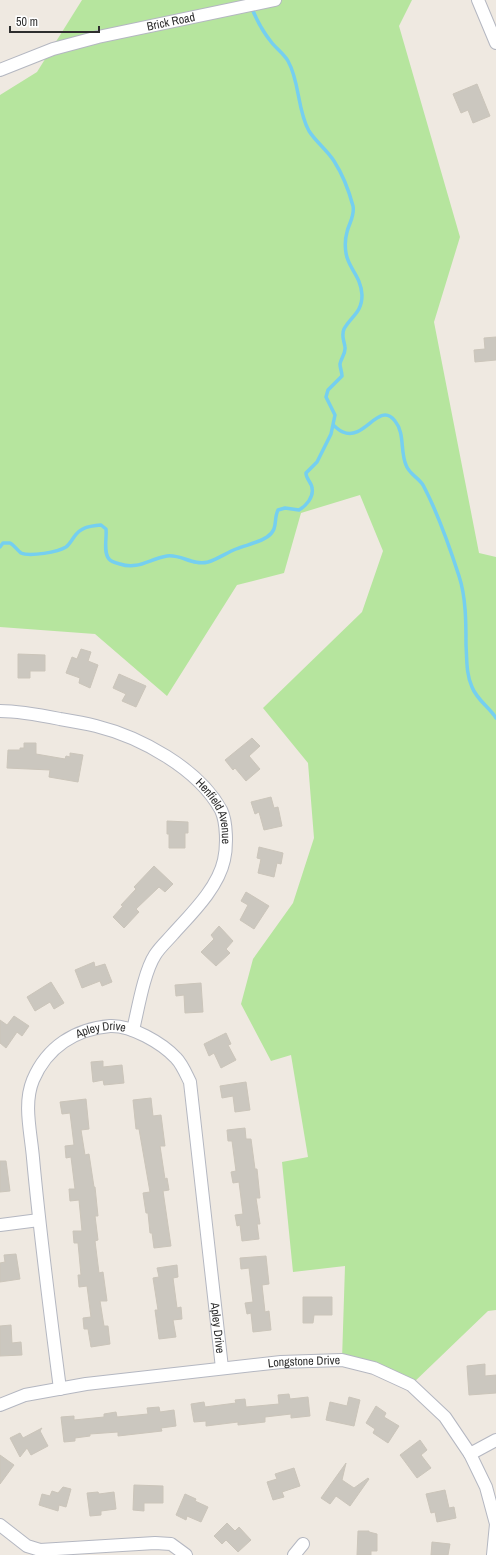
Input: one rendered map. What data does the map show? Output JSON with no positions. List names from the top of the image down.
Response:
{
  "streets": {
    "street": [
      "Brick Road",
      "Henfield Avenue",
      "Apley Drive",
      "Longstone Drive"
    ]
  },
  "crossings": [
    ["Henfield Avenue", "Apley Drive"],
    ["Apley Drive", "Longstone Drive"]
  ],
  "scale_bar": "50 m"
}
